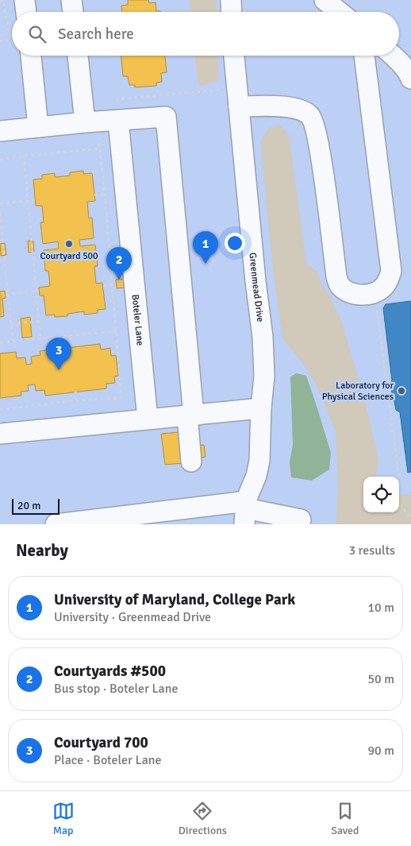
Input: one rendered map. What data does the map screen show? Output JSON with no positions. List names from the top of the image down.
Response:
{
  "streets": {
    "street": ["Greenmead Drive", "Boteler Lane"]
  },
  "places": ["Courtyard 500", "Laboratory for Physical Sciences"],
  "scale_bar": "20 m",
  "page": {
    "search": "Search here",
    "pins": ["1", "2", "3"],
    "scale": "20 m",
    "heading": ["Nearby", "3 results"],
    "list": [
      {
        "mark": "1",
        "name": "University of Maryland, College Park",
        "note": "University · Greenmead Drive",
        "value": "10 m"
      },
      {
        "mark": "2",
        "name": "Courtyards #500",
        "note": "Bus stop · Boteler Lane",
        "value": "50 m"
      },
      {
        "mark": "3",
        "name": "Courtyard 700",
        "note": "Place · Boteler Lane",
        "value": "90 m"
      }
    ],
    "nav": ["Map", "Directions", "Saved"]
  }
}
